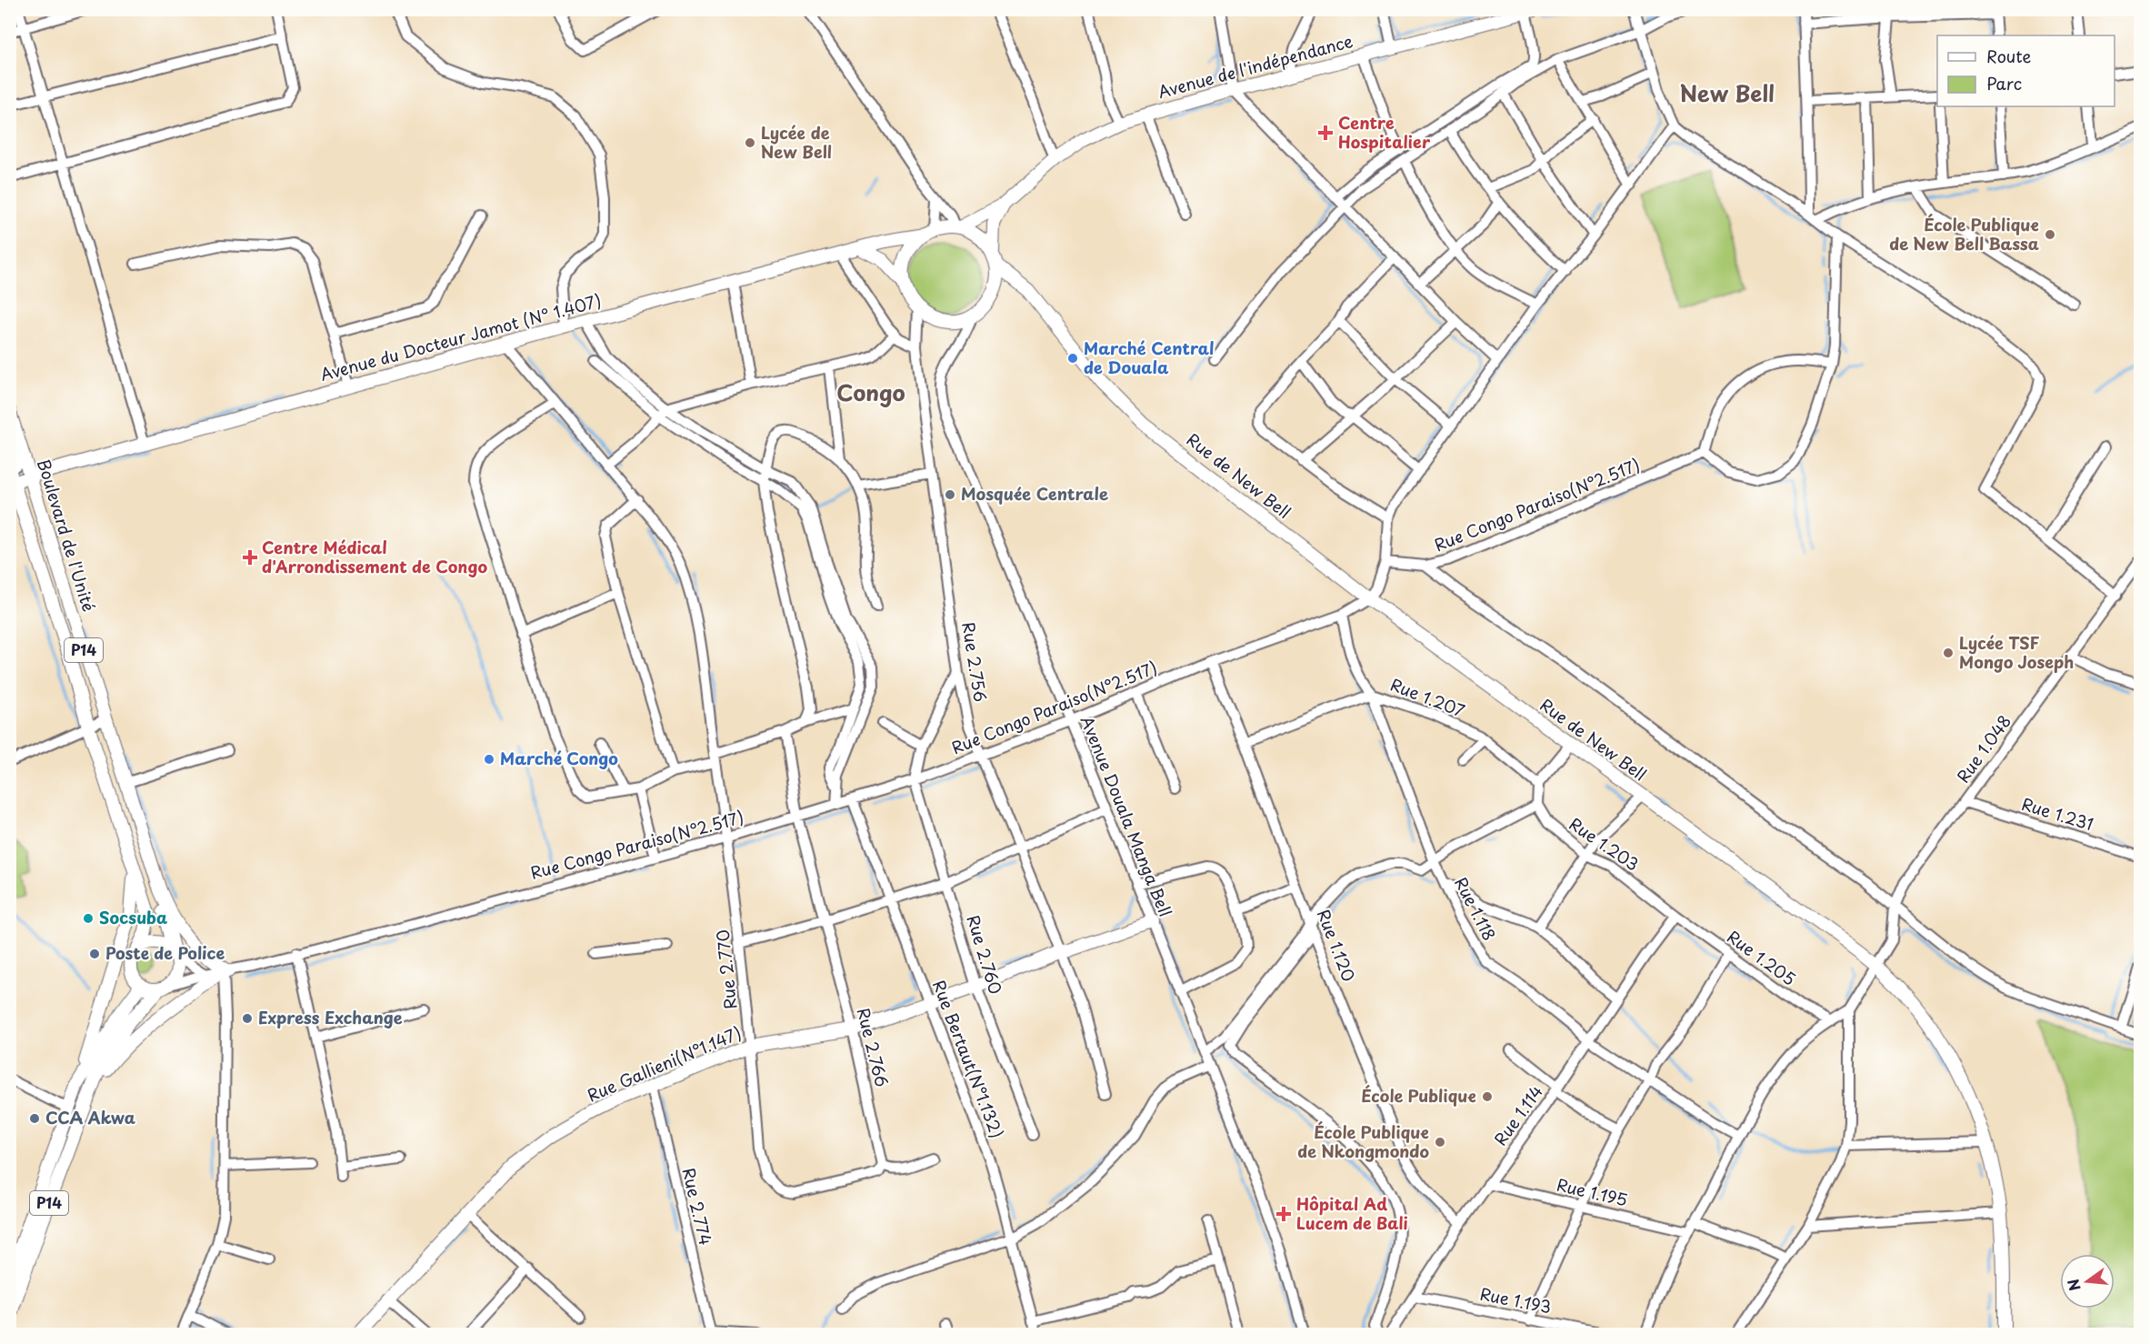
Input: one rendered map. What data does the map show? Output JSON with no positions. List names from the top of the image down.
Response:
{
  "streets": {
    "main road": [
      "Avenue de l'indépendance",
      "Avenue du Docteur Jamot (N° 1.407)",
      "Rue de New Bell",
      "Boulevard de l'Unité",
      "P14",
      "Rue Gallieni(N°1.147)"
    ],
    "street": [
      "Rue Congo Paraiso(N°2.517)",
      "Rue 2.756",
      "Rue 1.207",
      "Rue 1.048",
      "Rue 1.231",
      "Avenue Douala Manga Bell",
      "Rue 1.203",
      "Rue 1.118",
      "Rue 1.120",
      "Rue 2.760",
      "Rue 1.205",
      "Rue 2.770",
      "Rue 2.766",
      "Rue Bertaut(N°1.132)",
      "Rue 1.114",
      "Rue 1.195",
      "Rue 2.774",
      "Rue 1.193"
    ]
  },
  "crossings": [
    ["Avenue du Docteur Jamot (N° 1.407)", "Rue de New Bell"],
    ["Avenue du Docteur Jamot (N° 1.407)", "Boulevard de l'Unité"],
    ["Avenue du Docteur Jamot (N° 1.407)", "Rue 2.756"],
    ["Avenue du Docteur Jamot (N° 1.407)", "Avenue Douala Manga Bell"],
    ["Avenue du Docteur Jamot (N° 1.407)", "Rue 2.770"],
    ["Rue de New Bell", "Rue Congo Paraiso(N°2.517)"],
    ["Rue de New Bell", "Rue 2.756"],
    ["Rue de New Bell", "Rue 1.048"],
    ["Rue de New Bell", "Avenue Douala Manga Bell"],
    ["Rue Congo Paraiso(N°2.517)", "P14"],
    ["Rue Congo Paraiso(N°2.517)", "Rue 2.756"],
    ["Rue Congo Paraiso(N°2.517)", "Avenue Douala Manga Bell"],
    ["Rue Congo Paraiso(N°2.517)", "Rue 1.118"],
    ["Rue Congo Paraiso(N°2.517)", "Rue 1.120"],
    ["Rue Congo Paraiso(N°2.517)", "Rue 2.760"],
    ["Rue Congo Paraiso(N°2.517)", "Rue 2.770"],
    ["Rue Congo Paraiso(N°2.517)", "Rue 2.766"],
    ["Rue Congo Paraiso(N°2.517)", "Rue Bertaut(N°1.132)"],
    ["Boulevard de l'Unité", "P14"],
    ["Rue 2.756", "Avenue Douala Manga Bell"],
    ["Rue 2.756", "Rue Gallieni(N°1.147)"],
    ["Rue 1.207", "Rue 1.118"],
    ["Rue 1.207", "Rue 1.120"],
    ["Rue 1.048", "Rue 1.231"],
    ["Avenue Douala Manga Bell", "Rue Gallieni(N°1.147)"],
    ["Rue 1.203", "Rue 1.205"],
    ["Rue 1.203", "Rue 1.114"],
    ["Rue 1.118", "Rue 1.114"],
    ["Rue 1.120", "Rue 1.114"],
    ["Rue 2.760", "Rue Gallieni(N°1.147)"],
    ["Rue 1.205", "Rue 1.114"],
    ["Rue 2.770", "Rue 2.766"],
    ["Rue 2.770", "Rue Gallieni(N°1.147)"],
    ["Rue 2.766", "Rue Gallieni(N°1.147)"],
    ["Rue Bertaut(N°1.132)", "Rue Gallieni(N°1.147)"],
    ["Rue Gallieni(N°1.147)", "Rue 2.774"],
    ["Rue 1.114", "Rue 1.195"],
    ["Rue 1.114", "Rue 1.193"]
  ],
  "districts": ["New Bell", "Congo"],
  "places": {
    "health": ["Centre Hospitalier", "Centre Médical d'Arrondissement de Congo", "Hôpital Ad Lucem de Bali"],
    "other": [
      "Lycée de New Bell",
      "École Publique de New Bell Bassa",
      "Marché Central de Douala",
      "Mosquée Centrale",
      "Lycée TSF Mongo Joseph",
      "Marché Congo",
      "Socsuba",
      "Poste de Police",
      "Express Exchange",
      "École Publique",
      "CCA Akwa",
      "École Publique de Nkongmondo"
    ]
  },
  "legend": ["Route", "Parc"],
  "north": "left"
}
